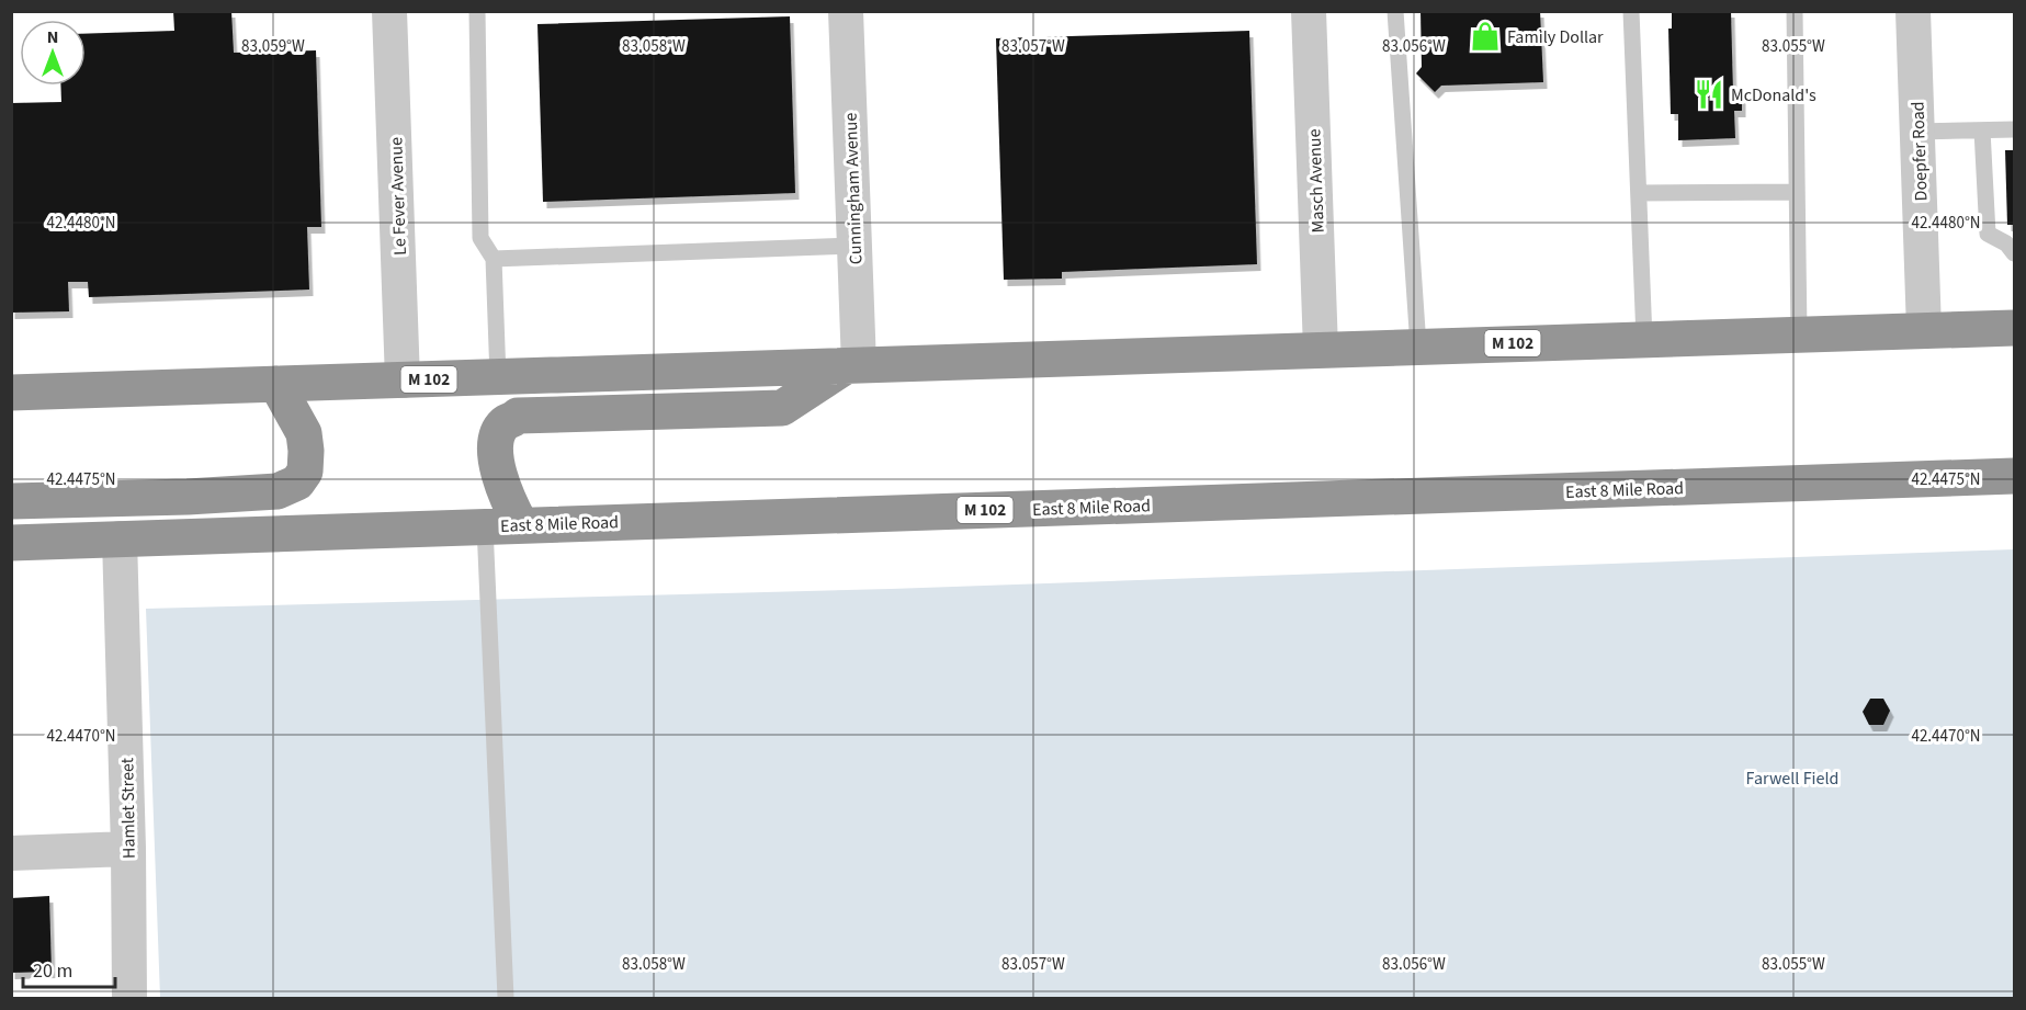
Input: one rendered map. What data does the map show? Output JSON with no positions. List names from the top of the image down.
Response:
{
  "streets": {
    "highway": ["M 102", "East 8 Mile Road"],
    "street": [
      "Doepfer Road",
      "Masch Avenue",
      "Cunningham Avenue",
      "Le Fever Avenue",
      "Hamlet Street"
    ]
  },
  "crossings": [
    ["Doepfer Road", "M 102"],
    ["Masch Avenue", "M 102"],
    ["Cunningham Avenue", "M 102"],
    ["Le Fever Avenue", "M 102"],
    ["East 8 Mile Road", "Hamlet Street"]
  ],
  "parks": ["Farwell Field"],
  "places": {
    "shop": ["Family Dollar"],
    "restaurant": ["McDonald's"]
  },
  "scale_bar": "20 m",
  "north": "top",
  "coordinates": [
    "83.059°W",
    "83.058°W",
    "83.057°W",
    "83.056°W",
    "83.055°W",
    "42.4480°N",
    "42.4475°N",
    "42.4470°N"
  ]
}
